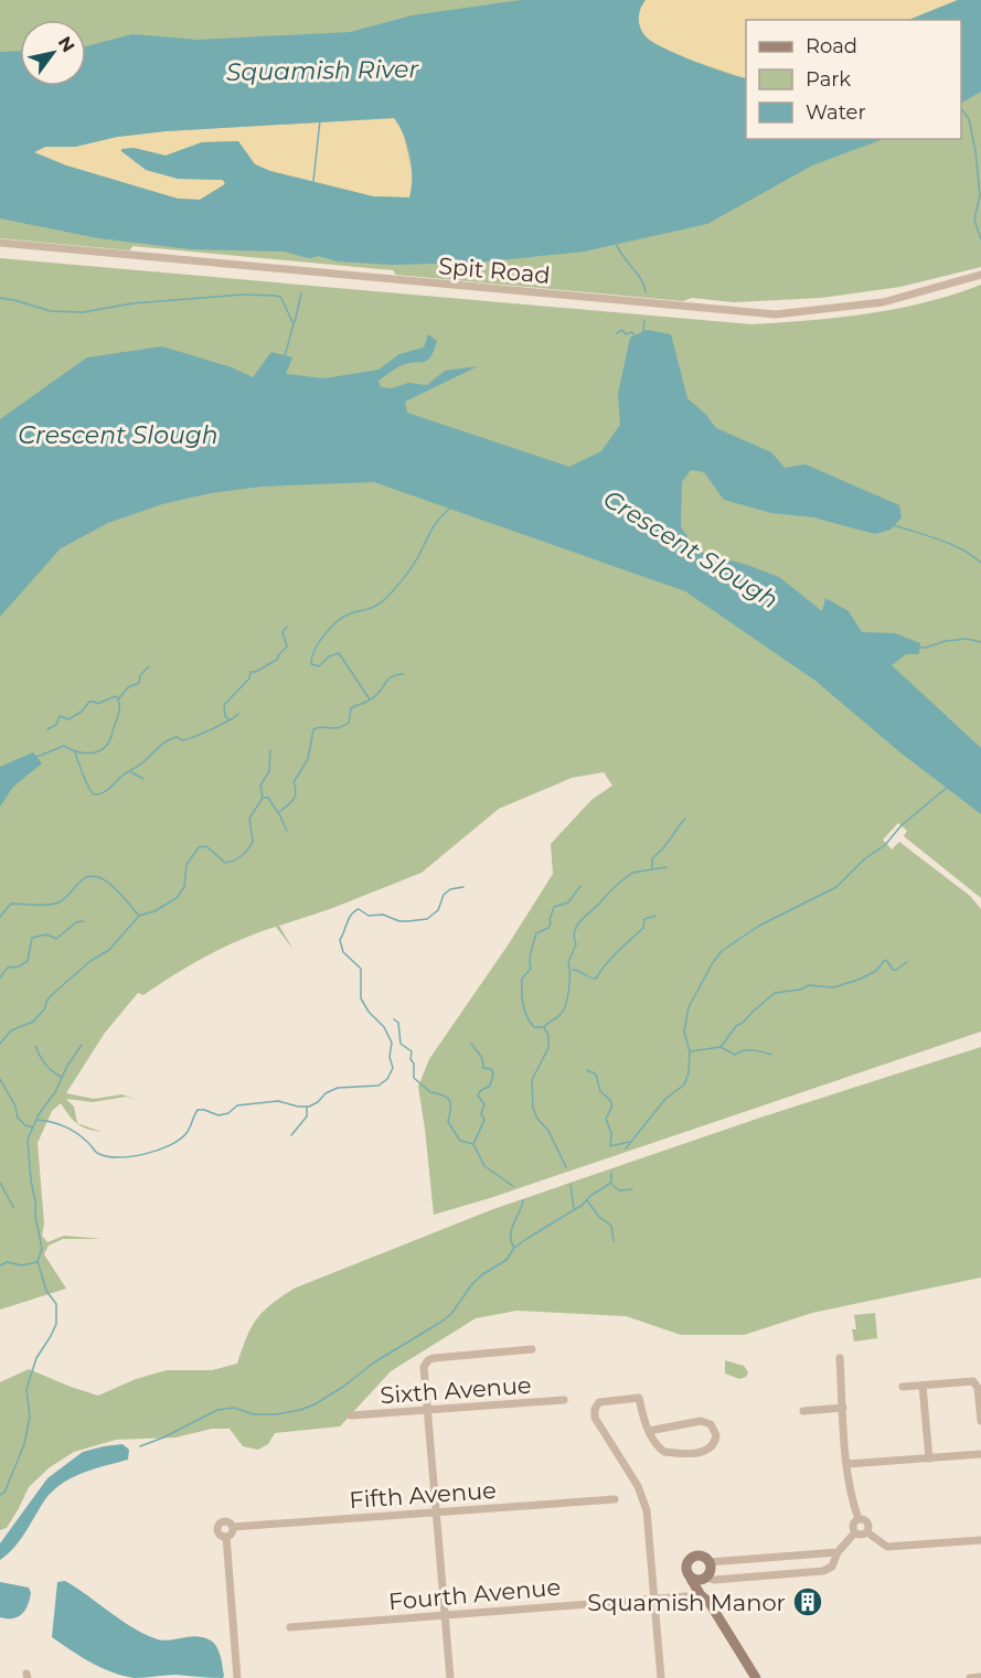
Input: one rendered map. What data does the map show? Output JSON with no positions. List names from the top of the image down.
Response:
{
  "streets": {
    "street": [
      "Spit Road",
      "Sixth Avenue",
      "Fifth Avenue",
      "Fourth Avenue"
    ]
  },
  "water": ["Squamish River", "Crescent Slough"],
  "places": {
    "building": ["Squamish Manor"]
  },
  "legend": ["Road", "Park", "Water"],
  "north": "top right"
}
